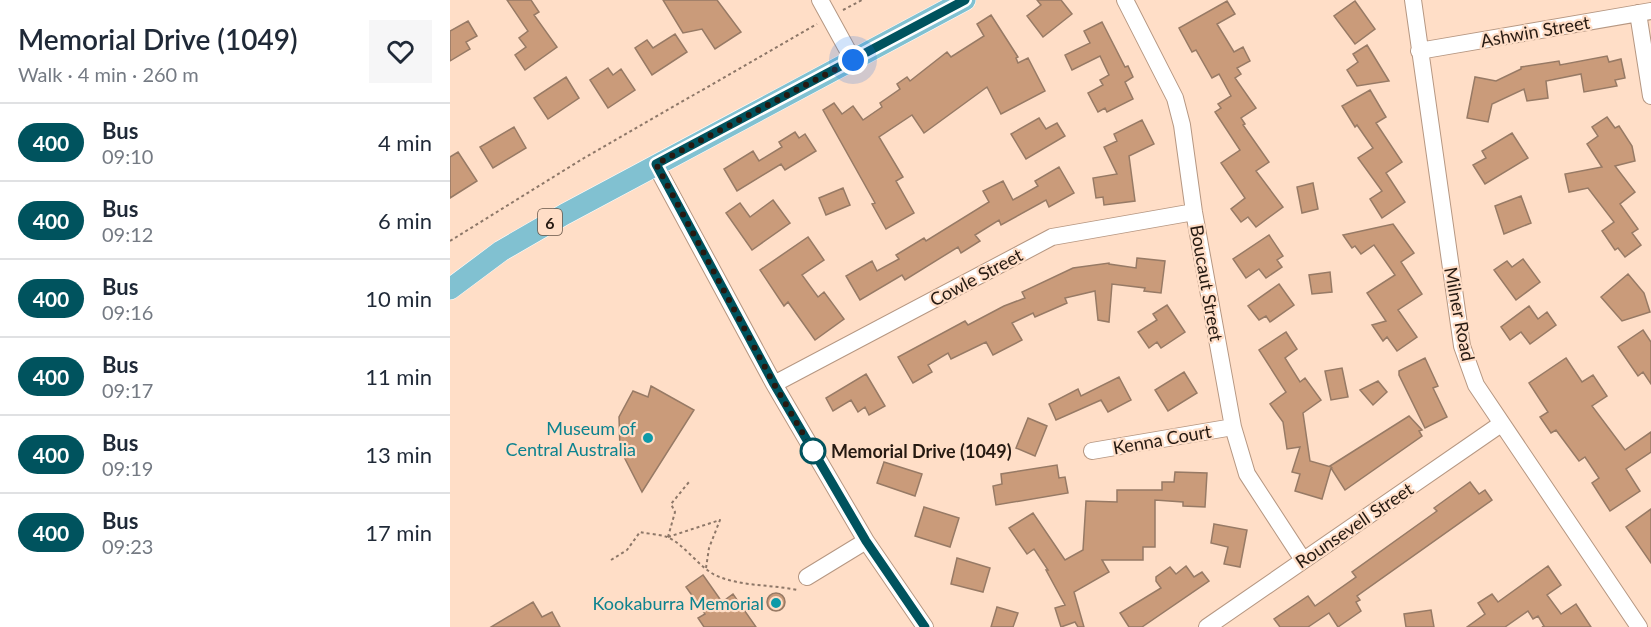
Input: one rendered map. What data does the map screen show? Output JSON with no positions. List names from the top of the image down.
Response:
{
  "streets": {
    "main road": ["6"],
    "street": [
      "Ashwin Street",
      "Cowle Street",
      "Boucaut Street",
      "Milner Road",
      "Kenna Court",
      "Rounsevell Street"
    ]
  },
  "crossings": [
    ["Ashwin Street", "Milner Road"],
    ["Cowle Street", "Boucaut Street"],
    ["Boucaut Street", "Kenna Court"],
    ["Boucaut Street", "Rounsevell Street"],
    ["Milner Road", "Rounsevell Street"]
  ],
  "places": ["Museum of Central Australia", "Memorial Drive (1049)", "Kookaburra Memorial"],
  "lines": ["bus line 400"],
  "page": {
    "heading": ["Memorial Drive (1049)", "Walk · 4 min · 260 m"],
    "list": [
      {
        "mark": "400",
        "name": "Bus",
        "note": "09:10",
        "value": "4 min"
      },
      {
        "mark": "400",
        "name": "Bus",
        "note": "09:12",
        "value": "6 min"
      },
      {
        "mark": "400",
        "name": "Bus",
        "note": "09:16",
        "value": "10 min"
      },
      {
        "mark": "400",
        "name": "Bus",
        "note": "09:17",
        "value": "11 min"
      },
      {
        "mark": "400",
        "name": "Bus",
        "note": "09:19",
        "value": "13 min"
      },
      {
        "mark": "400",
        "name": "Bus",
        "note": "09:23",
        "value": "17 min"
      }
    ]
  }
}
